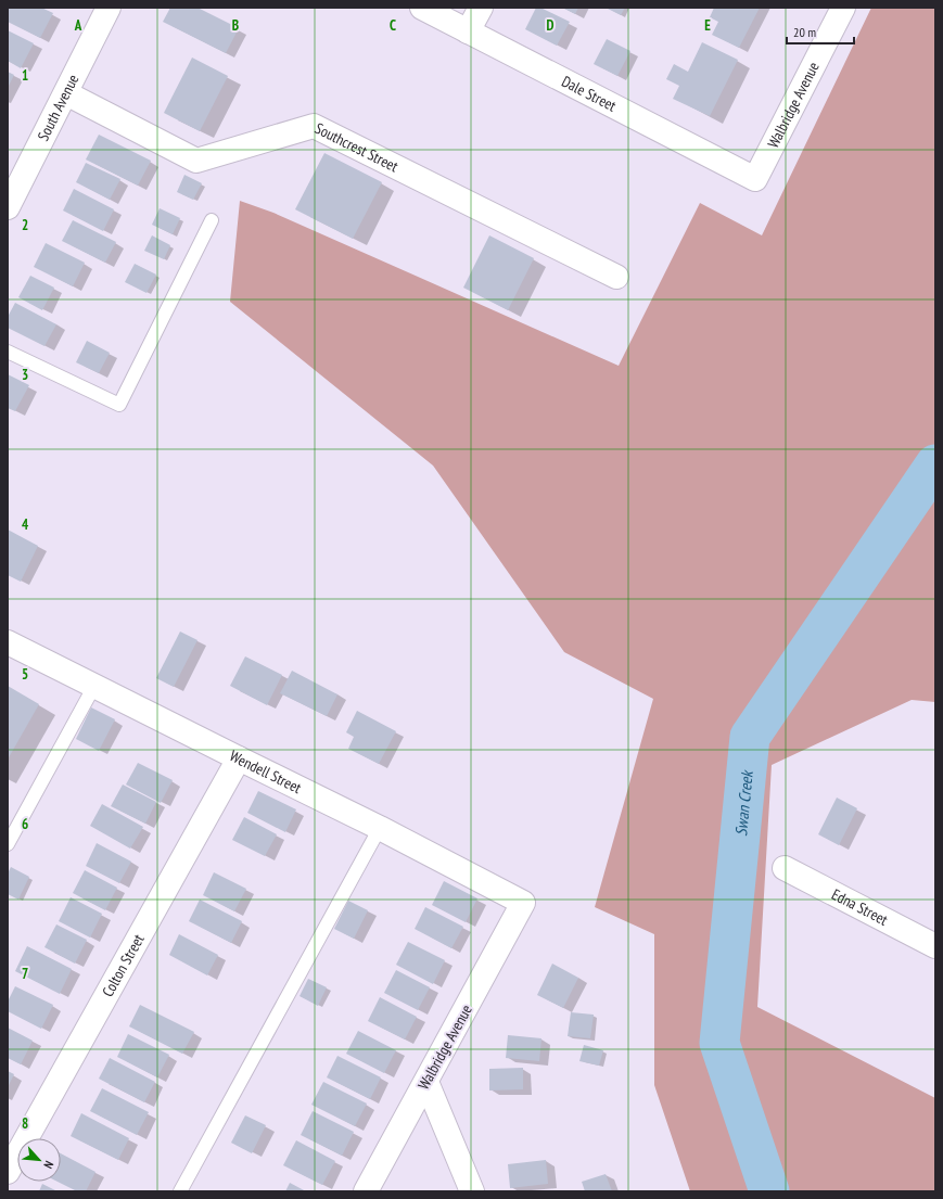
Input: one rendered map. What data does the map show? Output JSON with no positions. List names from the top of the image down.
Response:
{
  "streets": {
    "street": [
      "Dale Street",
      "Walbridge Avenue",
      "South Avenue",
      "Southcrest Street",
      "Wendell Street",
      "Edna Street",
      "Colton Street"
    ]
  },
  "crossings": [
    ["Dale Street", "Walbridge Avenue"],
    ["Walbridge Avenue", "Wendell Street"],
    ["South Avenue", "Southcrest Street"],
    ["Wendell Street", "Colton Street"]
  ],
  "water": ["Swan Creek"],
  "scale_bar": "20 m",
  "north": "bottom right",
  "grid": {
    "columns": [
      "A",
      "B",
      "C",
      "D",
      "E"
    ],
    "rows": [
      "1",
      "2",
      "3",
      "4",
      "5",
      "6",
      "7",
      "8"
    ]
  }
}
